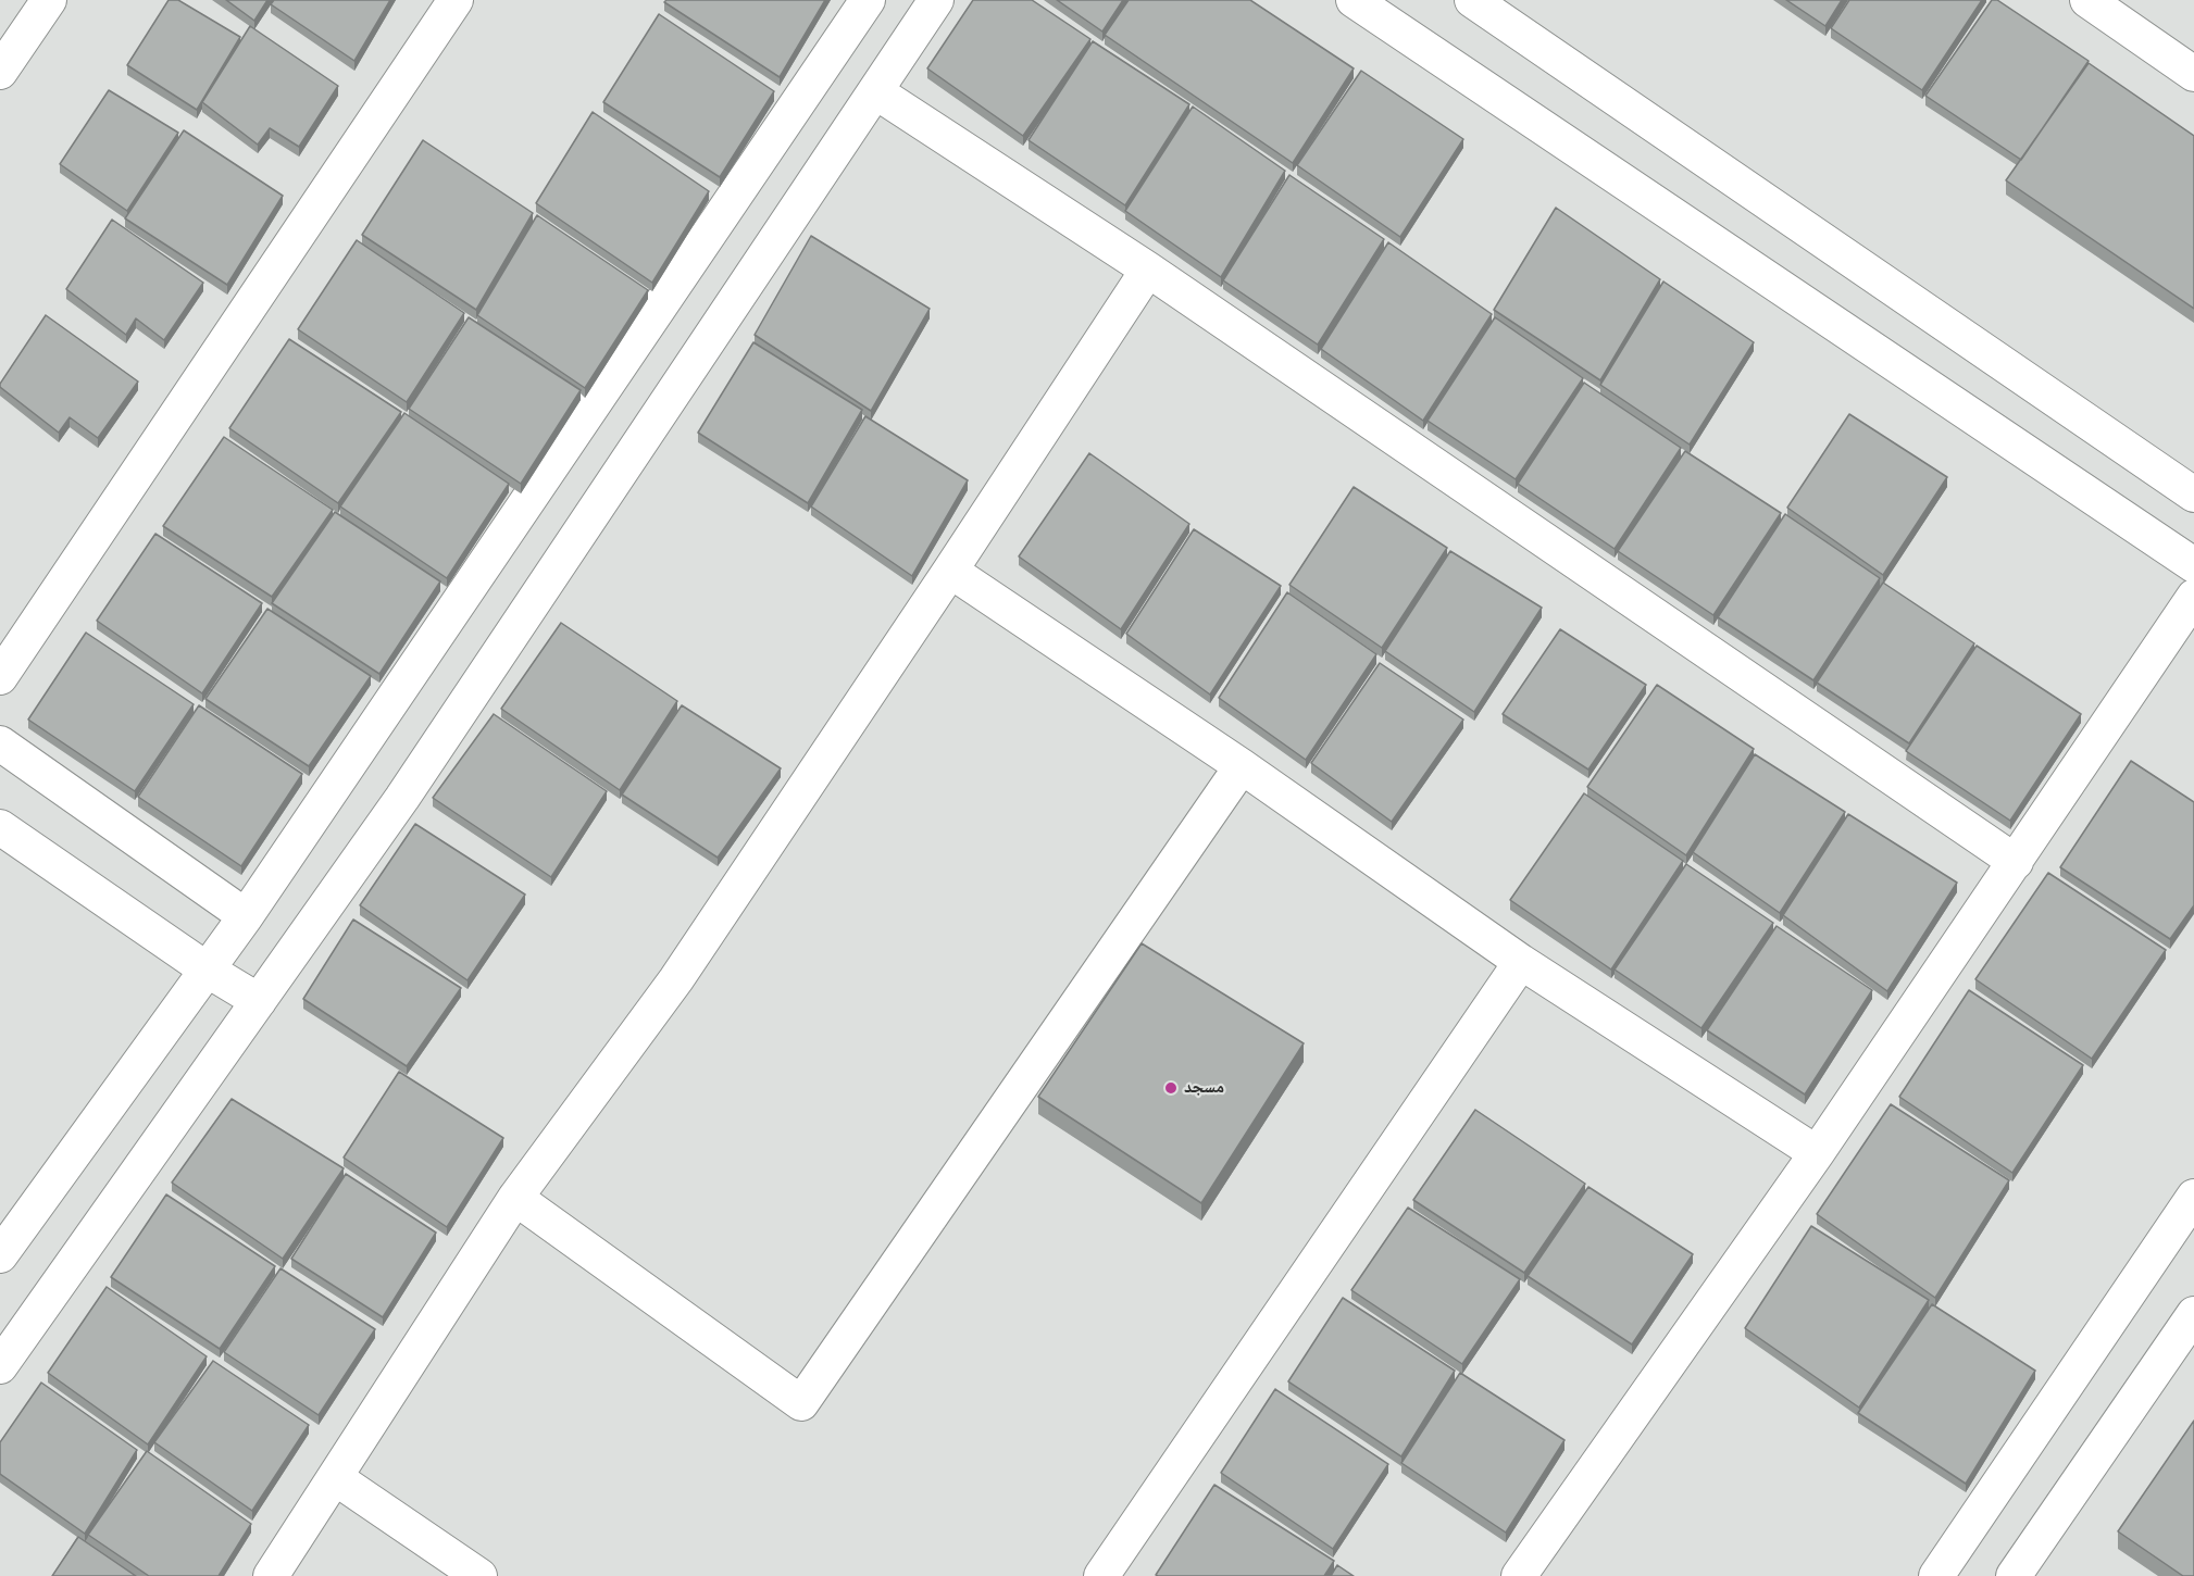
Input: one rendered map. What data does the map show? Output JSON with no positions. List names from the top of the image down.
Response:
{
  "places": ["مسجد"]
}
